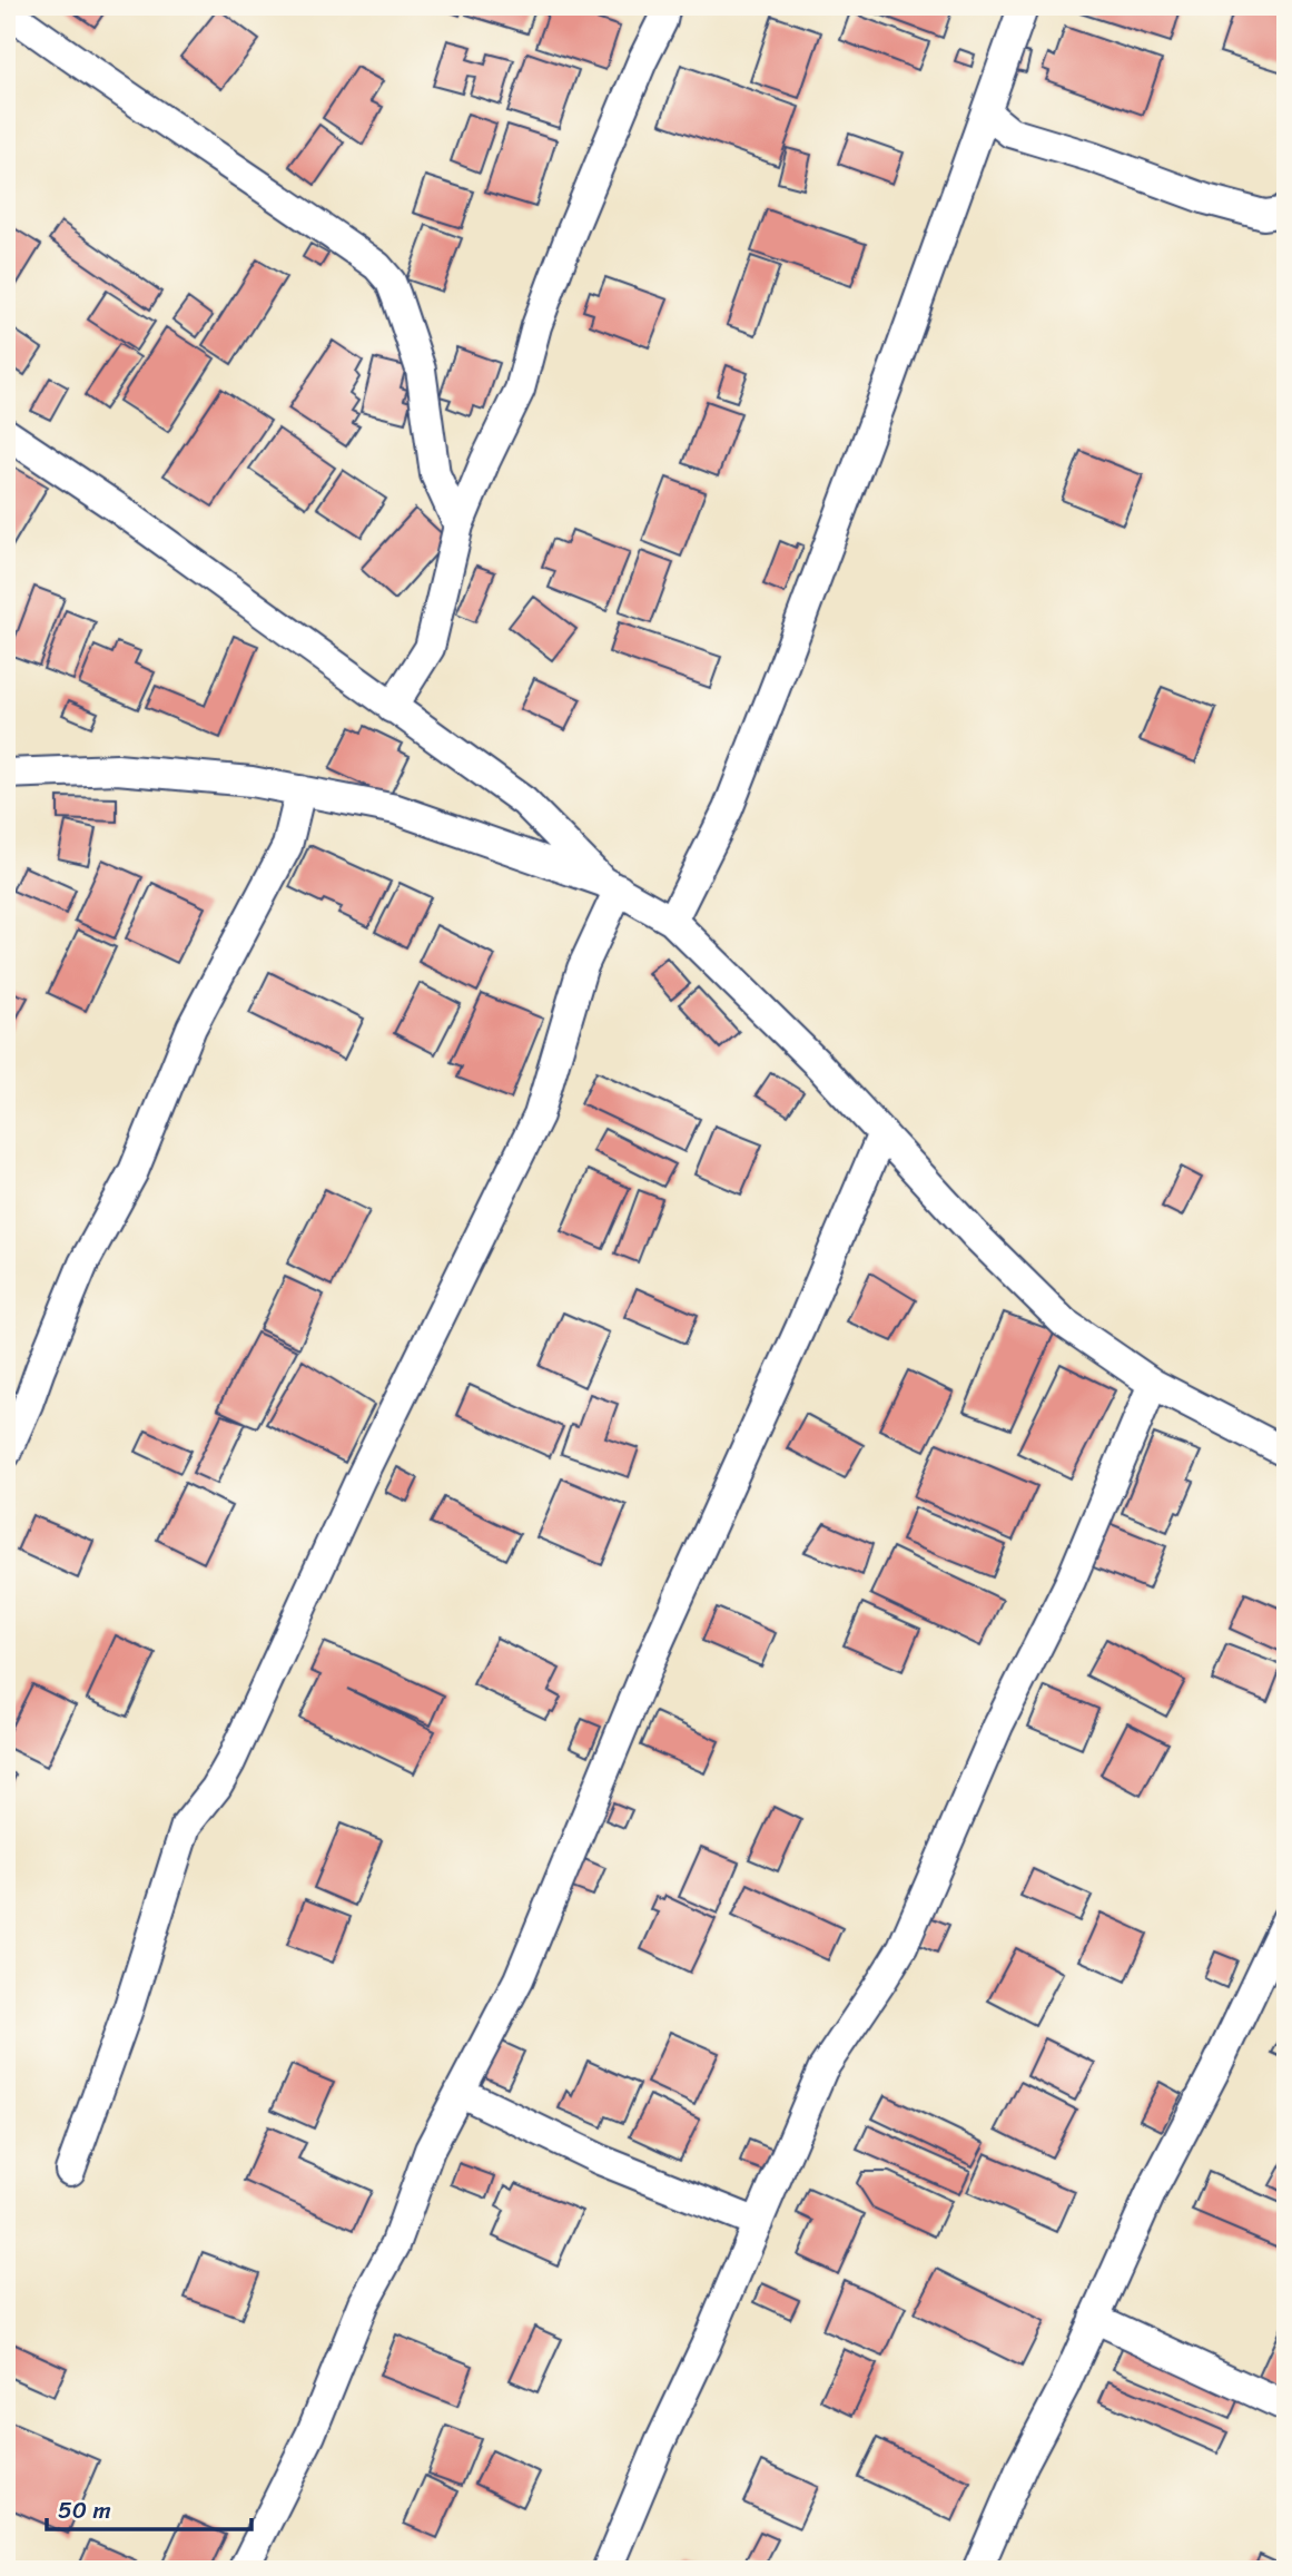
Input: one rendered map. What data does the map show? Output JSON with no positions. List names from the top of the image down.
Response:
{
  "scale_bar": "50 m"
}
